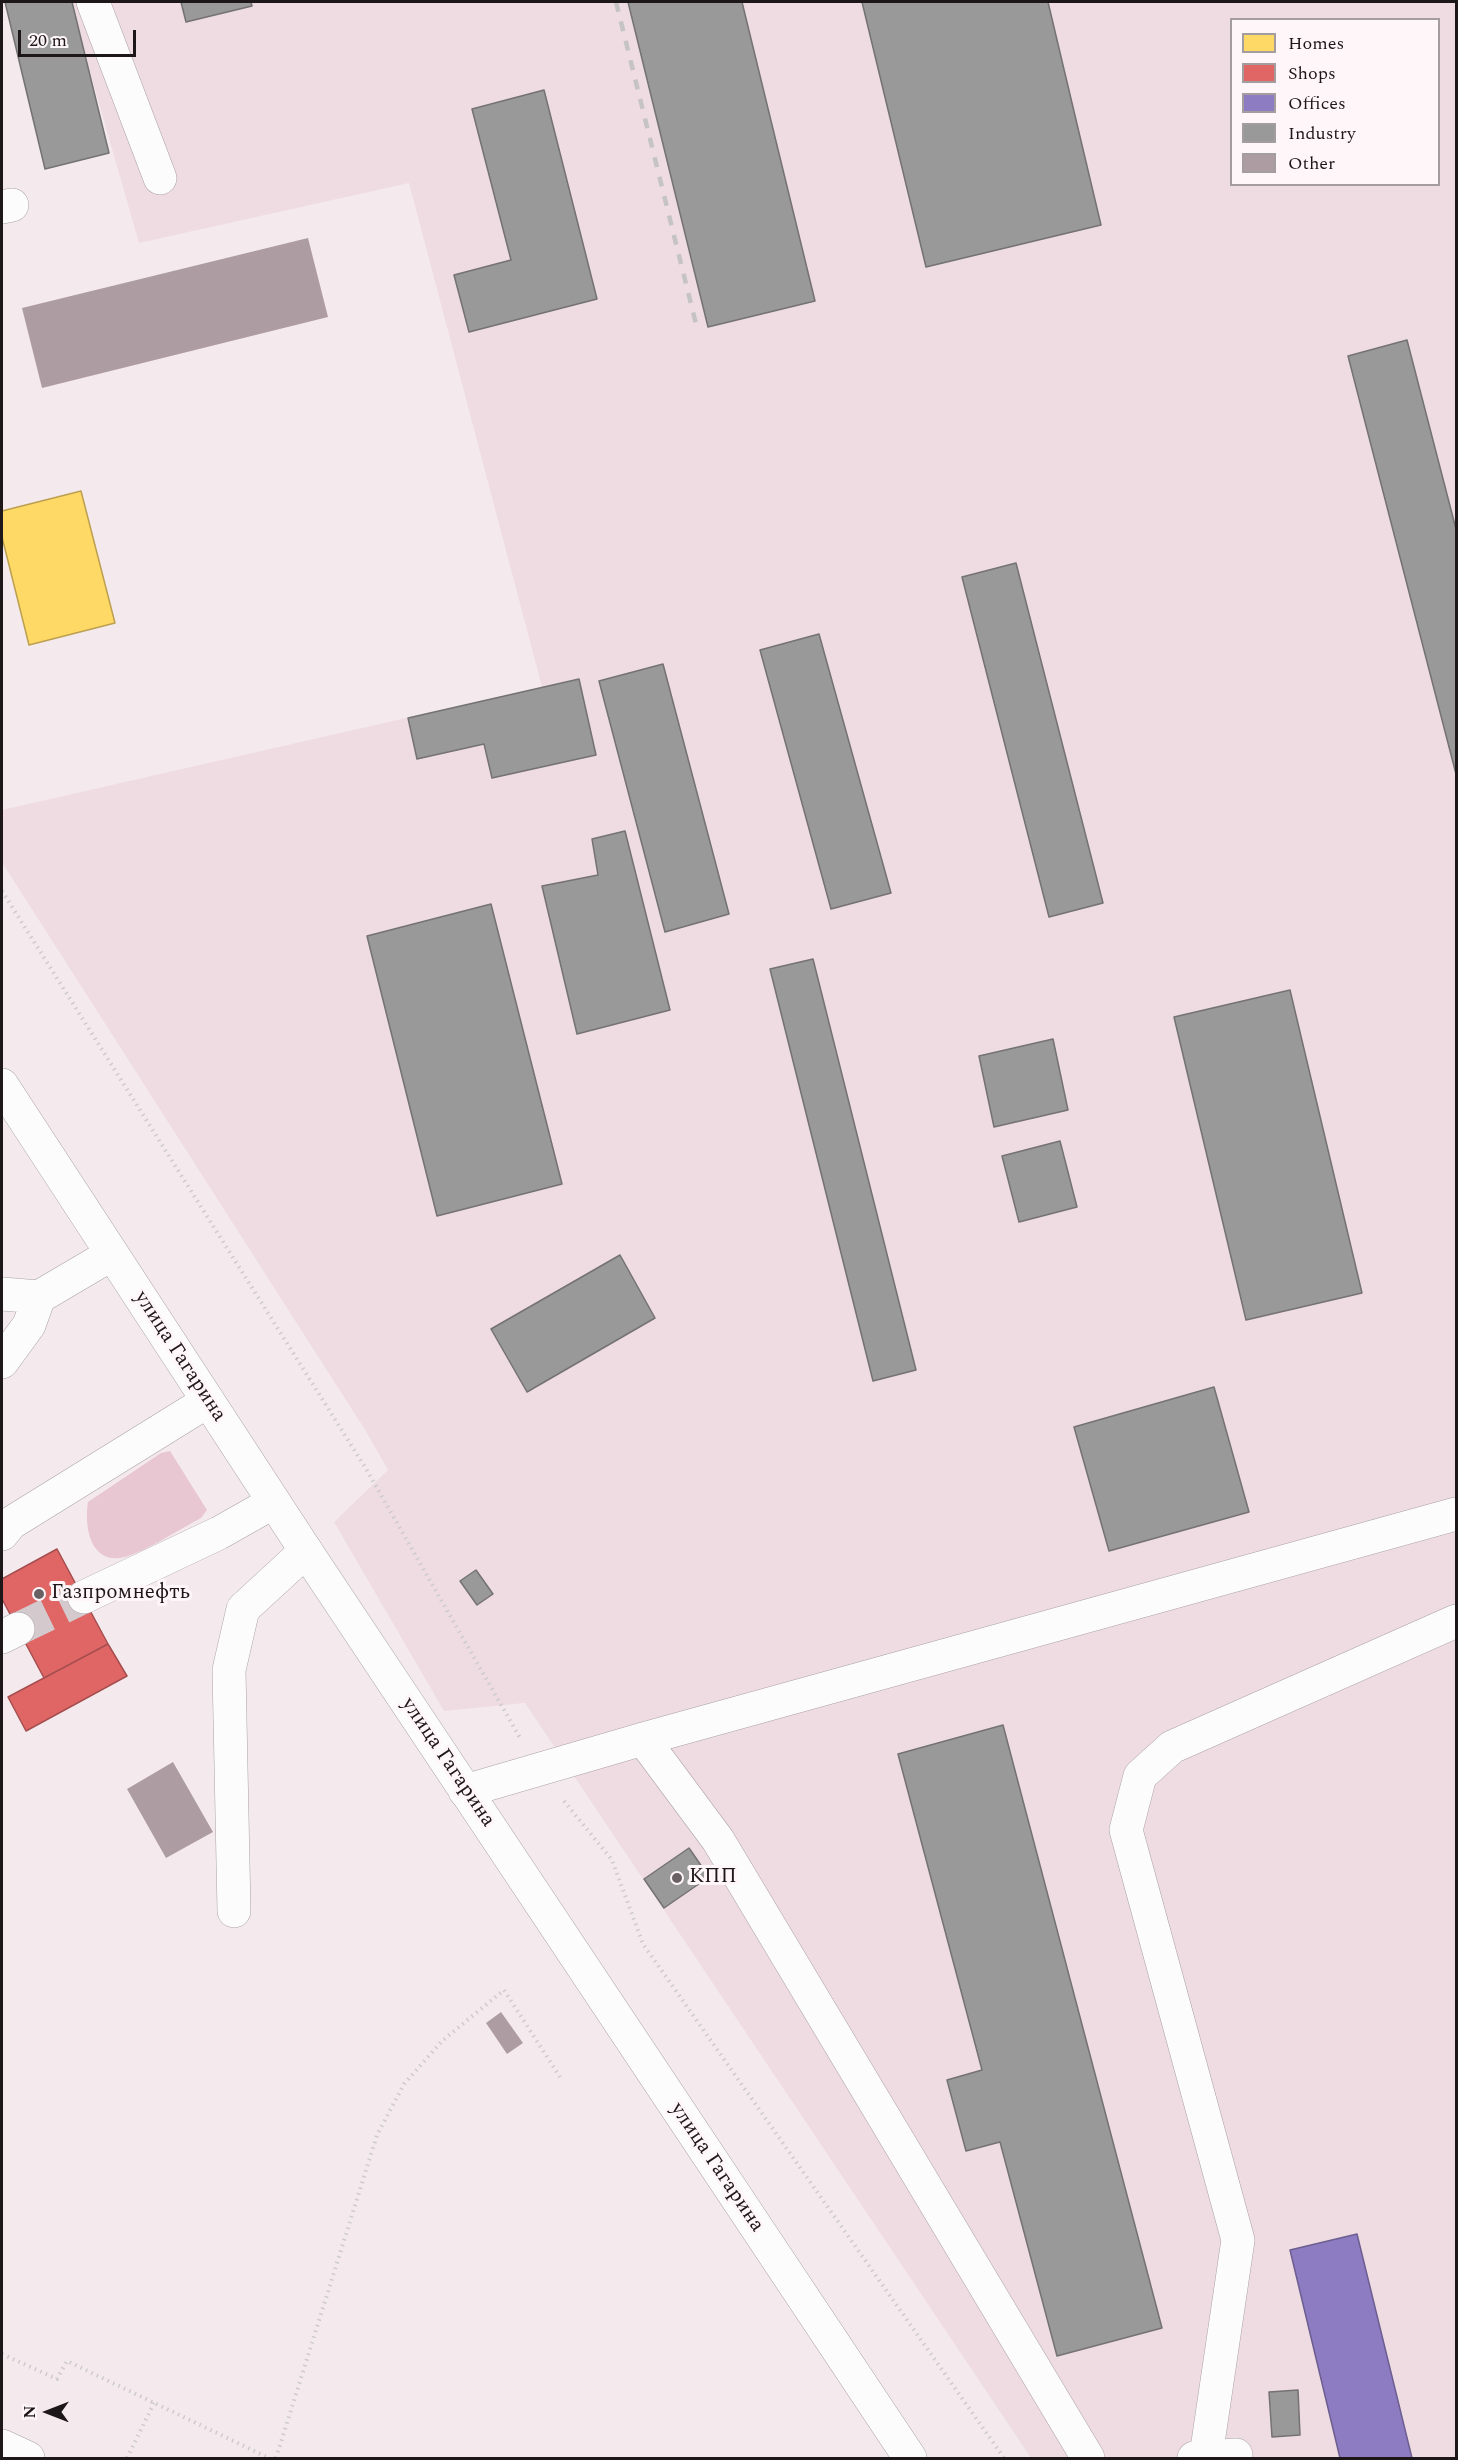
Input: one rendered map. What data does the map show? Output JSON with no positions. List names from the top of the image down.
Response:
{
  "streets": {
    "main road": ["улица Гагарина"]
  },
  "places": ["Газпромнефть", "КПП"],
  "legend": [
    "Homes",
    "Shops",
    "Offices",
    "Industry",
    "Other"
  ],
  "scale_bar": "20 m",
  "north": "left"
}
